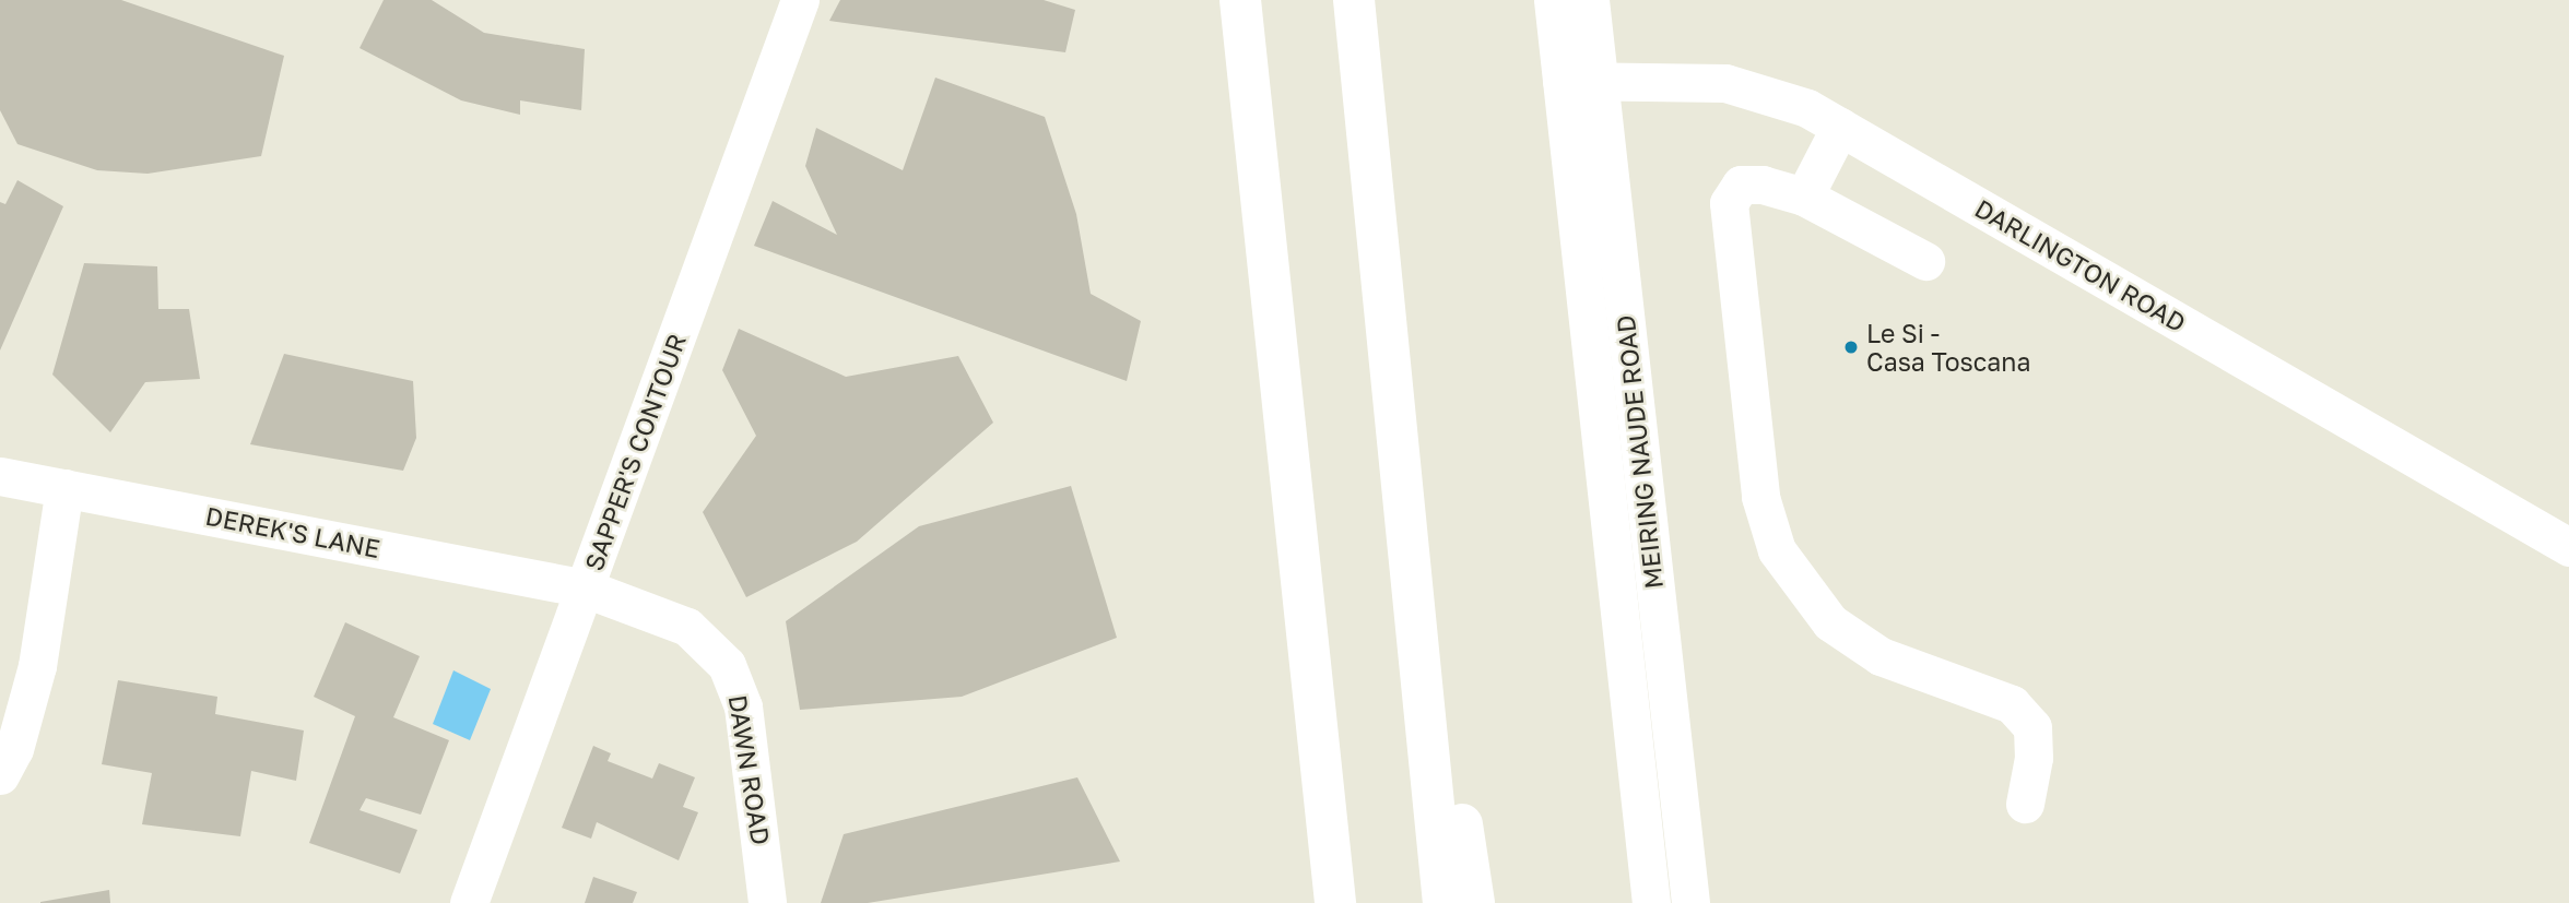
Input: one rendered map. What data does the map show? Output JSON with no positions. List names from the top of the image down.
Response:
{
  "streets": {
    "street": [
      "DARLINGTON ROAD",
      "SAPPER'S CONTOUR",
      "MEIRING NAUDE ROAD",
      "DEREK'S LANE",
      "DAWN ROAD"
    ]
  },
  "crossings": [
    ["DARLINGTON ROAD", "MEIRING NAUDE ROAD"],
    ["SAPPER'S CONTOUR", "DEREK'S LANE"],
    ["SAPPER'S CONTOUR", "DAWN ROAD"],
    ["DEREK'S LANE", "DAWN ROAD"]
  ],
  "places": ["Le Si - Casa Toscana"]
}
